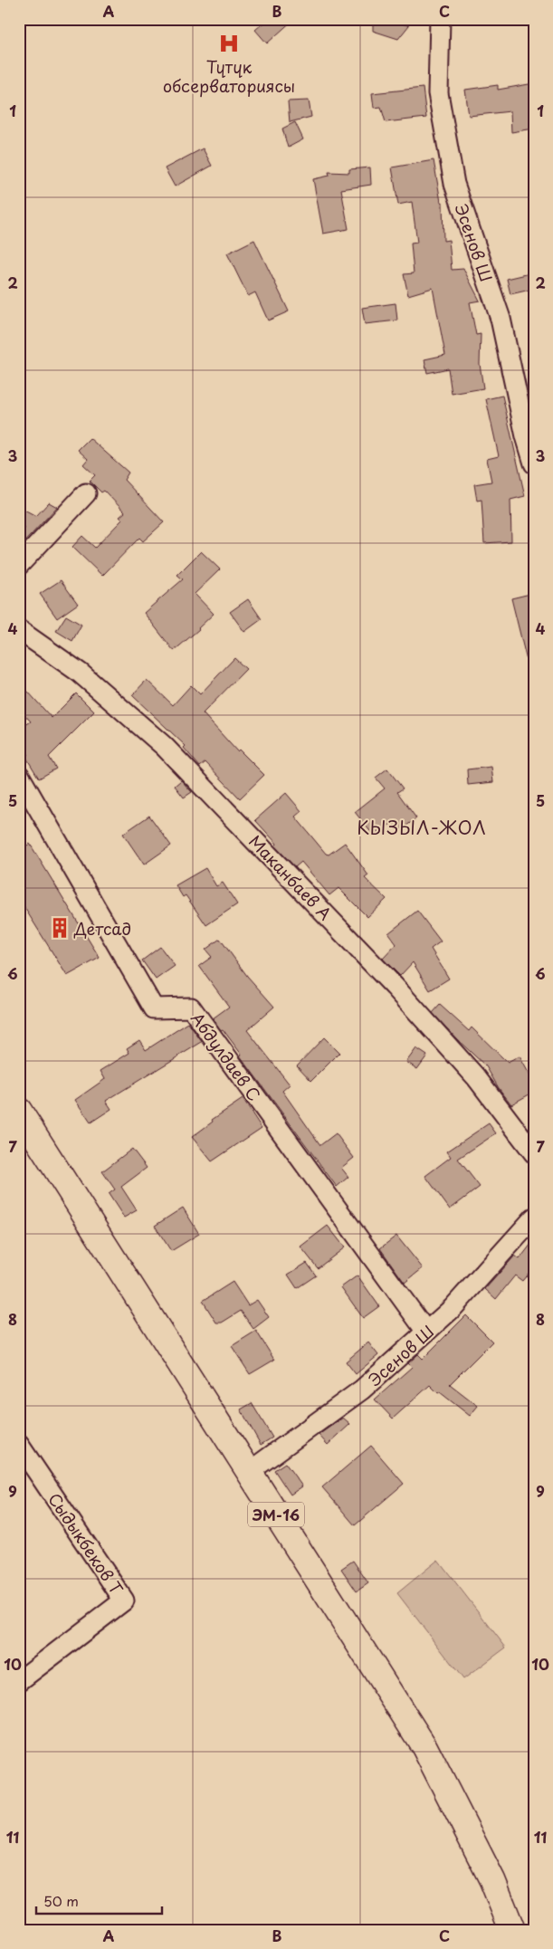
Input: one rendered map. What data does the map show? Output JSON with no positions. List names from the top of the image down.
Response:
{
  "streets": {
    "highway": ["ЭМ-16"],
    "street": [
      "Эсенов Ш",
      "Маканбаев А",
      "Абдулдаев С",
      "Сыдыкбеков Т"
    ]
  },
  "crossings": [
    ["Эсенов Ш", "Абдулдаев С"],
    ["Эсенов Ш", "ЭМ-16"]
  ],
  "districts": ["КЫЗЫЛ-ЖОЛ"],
  "places": {
    "hospital": ["Түтүк обсерваториясы"],
    "building": ["Детсад"]
  },
  "scale_bar": "50 m",
  "grid": {
    "columns": ["A", "B", "C"],
    "rows": [
      "1",
      "2",
      "3",
      "4",
      "5",
      "6",
      "7",
      "8",
      "9",
      "10",
      "11"
    ]
  }
}
